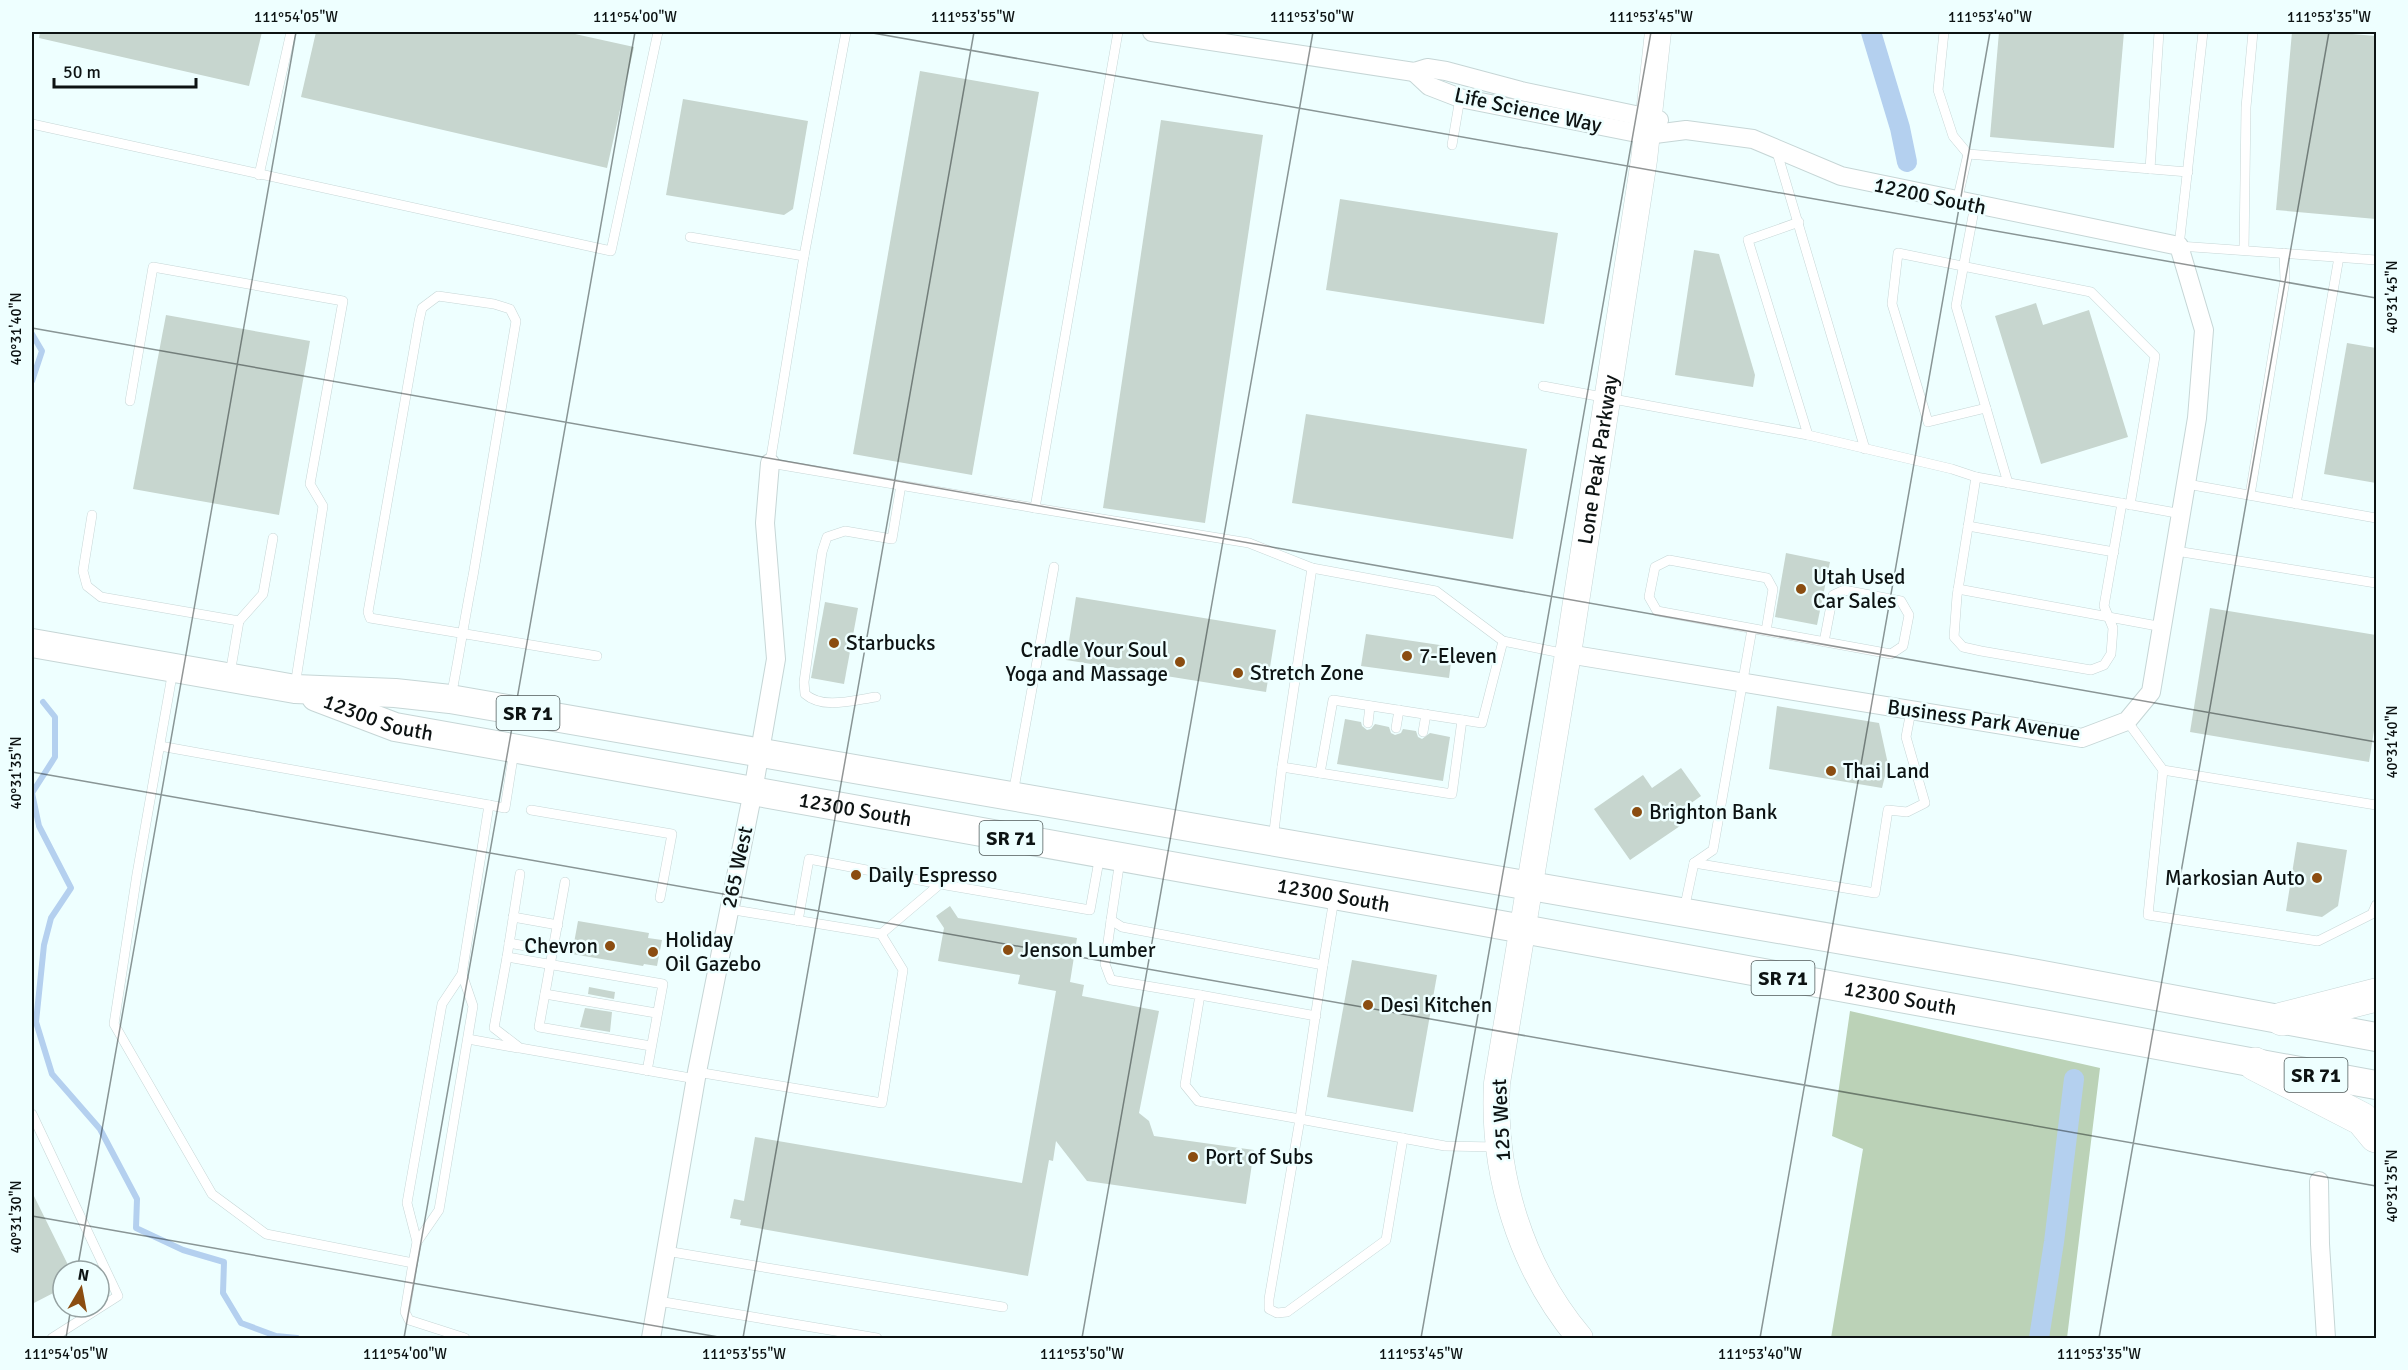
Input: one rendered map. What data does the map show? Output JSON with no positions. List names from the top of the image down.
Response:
{
  "streets": {
    "main road": [
      "Lone Peak Parkway",
      "SR 71",
      "12300 South",
      "125 West"
    ],
    "street": [
      "Life Science Way",
      "12200 South",
      "Business Park Avenue",
      "265 West"
    ]
  },
  "crossings": [
    ["Life Science Way", "12200 South"],
    ["Life Science Way", "Lone Peak Parkway"],
    ["12200 South", "Lone Peak Parkway"],
    ["12200 South", "Business Park Avenue"],
    ["Lone Peak Parkway", "12300 South"],
    ["Lone Peak Parkway", "Business Park Avenue"],
    ["Lone Peak Parkway", "125 West"],
    ["12300 South", "265 West"],
    ["12300 South", "125 West"]
  ],
  "places": [
    "Utah Used Car Sales",
    "Starbucks",
    "7-Eleven",
    "Cradle Your Soul Yoga and Massage",
    "Stretch Zone",
    "Thai Land",
    "Brighton Bank",
    "Daily Espresso",
    "Markosian Auto",
    "Chevron",
    "Jenson Lumber",
    "Holiday Oil Gazebo",
    "Desi Kitchen",
    "Port of Subs"
  ],
  "scale_bar": "50 m",
  "north": "top",
  "coordinates": [
    "111°54'05\"W",
    "111°54'00\"W",
    "111°53'55\"W",
    "111°53'50\"W",
    "111°53'45\"W",
    "111°53'40\"W",
    "111°53'35\"W",
    "40°31'45\"N",
    "40°31'40\"N",
    "40°31'35\"N",
    "40°31'30\"N"
  ]
}
